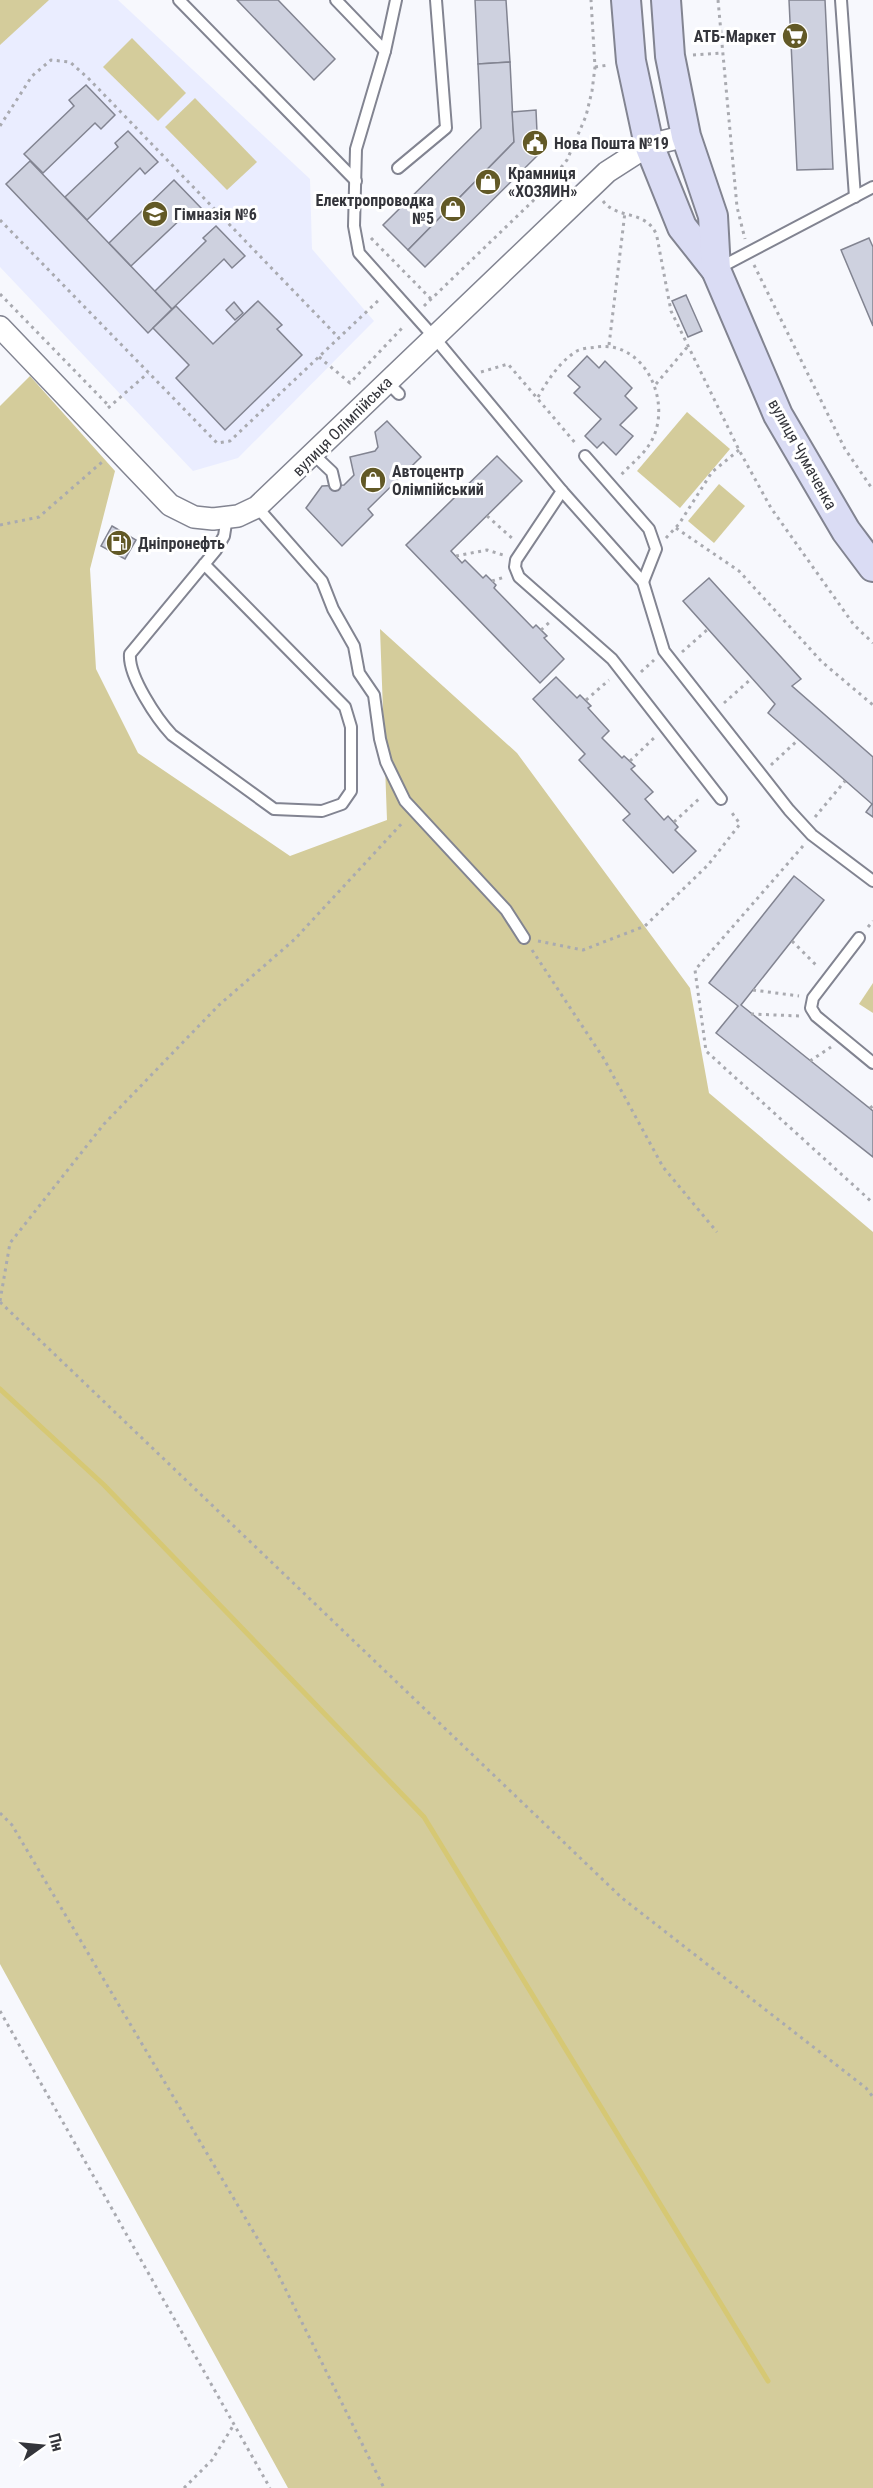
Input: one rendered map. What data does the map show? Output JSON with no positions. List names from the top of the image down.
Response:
{
  "streets": {
    "street": ["вулиця Олімпійська", "вулиця Чумаченка"]
  },
  "crossings": [
    ["вулиця Олімпійська", "вулиця Чумаченка"]
  ],
  "places": {
    "supermarket": ["АТБ-Маркет"],
    "public building": ["Нова Пошта №19"],
    "shop": ["Крамниця «ХОЗЯИН»", "Електропроводка №5", "Автоцентр Олімпійський"],
    "school or university": ["Гімназія №6"],
    "fuel station": ["Дніпронефть"]
  },
  "north": "right"
}
